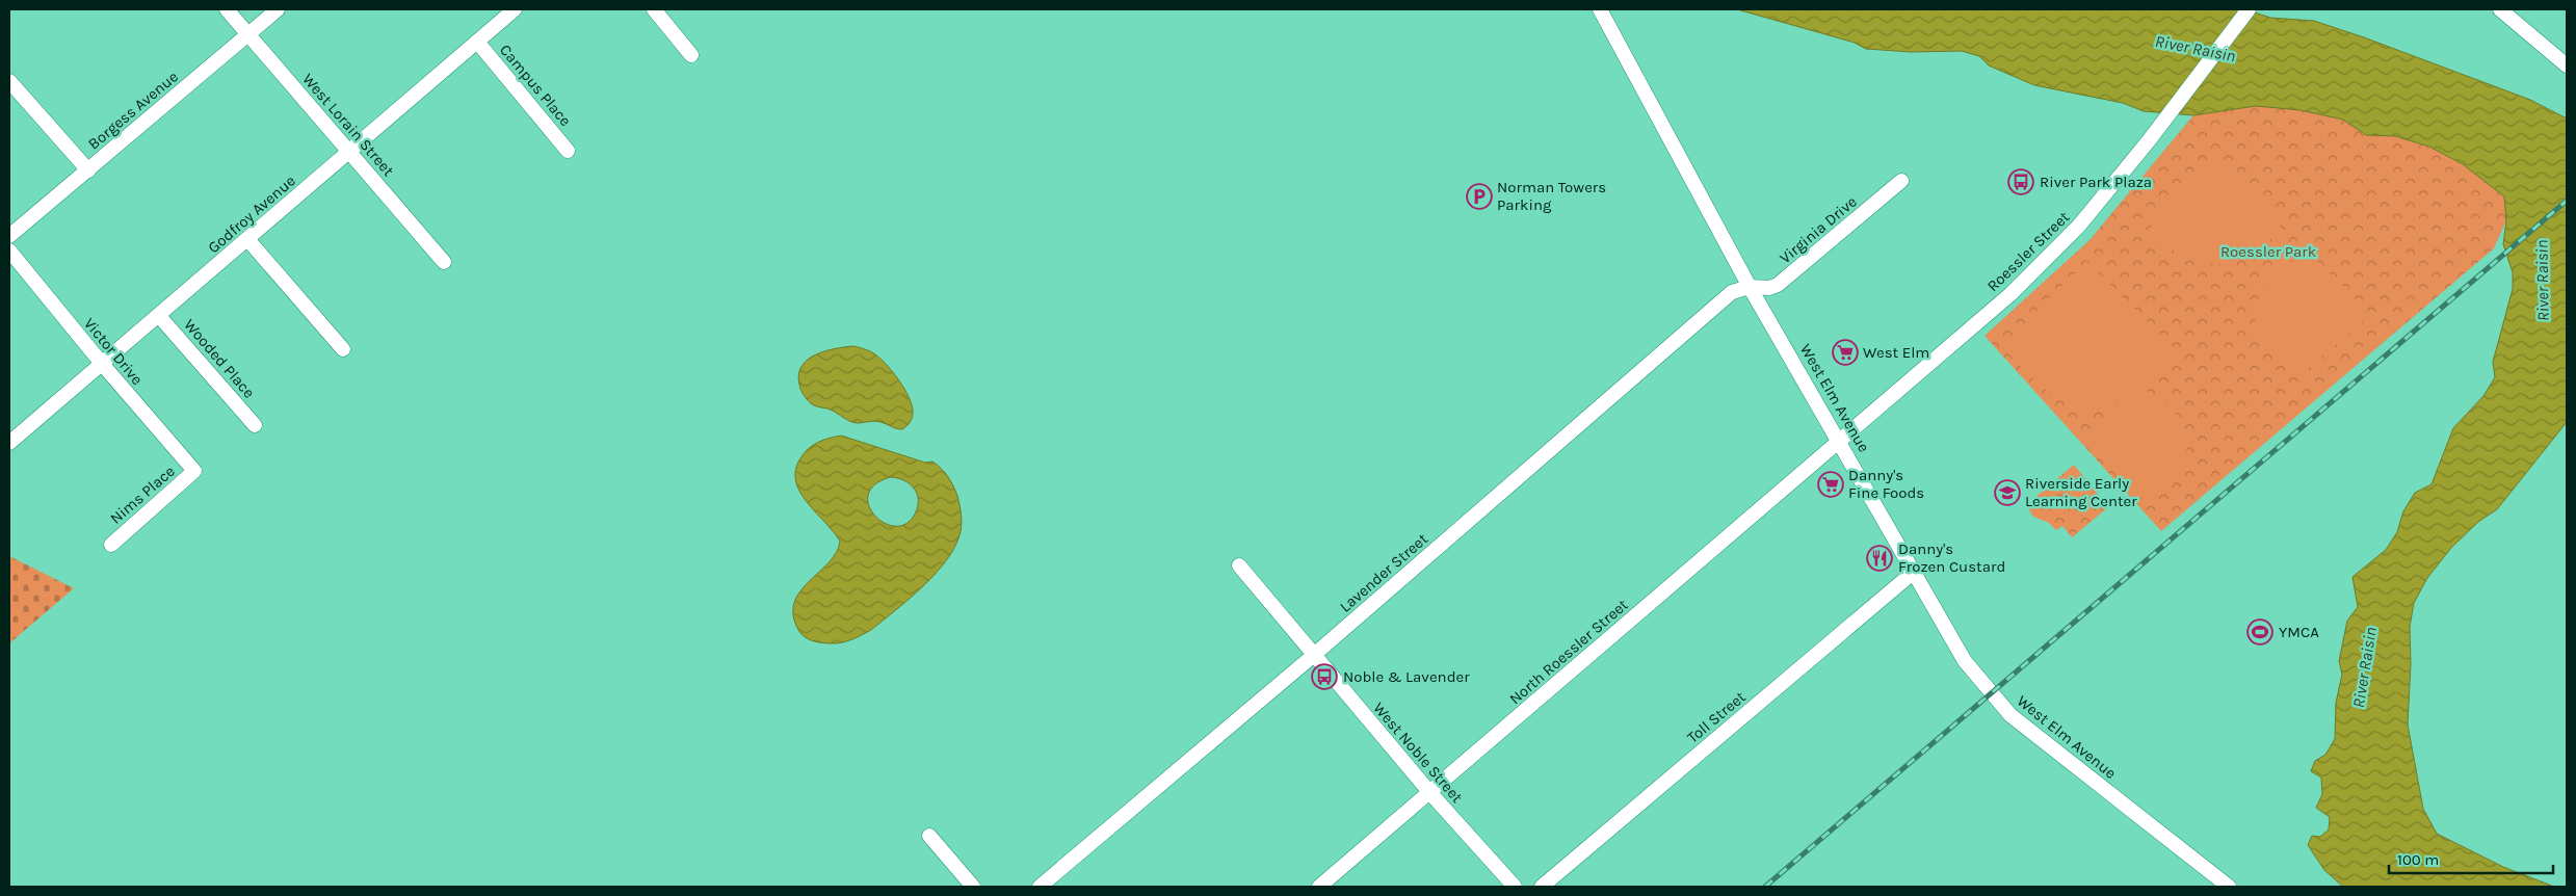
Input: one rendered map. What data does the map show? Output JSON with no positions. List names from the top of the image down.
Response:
{
  "streets": {
    "street": [
      "Campus Place",
      "Borgess Avenue",
      "West Lorain Street",
      "Godfroy Avenue",
      "Virginia Drive",
      "Roessler Street",
      "Victor Drive",
      "Wooded Place",
      "West Elm Avenue",
      "Nims Place",
      "Lavender Street",
      "North Roessler Street",
      "Toll Street",
      "West Noble Street"
    ]
  },
  "crossings": [
    ["Campus Place", "Godfroy Avenue"],
    ["Borgess Avenue", "West Lorain Street"],
    ["West Lorain Street", "Godfroy Avenue"],
    ["Godfroy Avenue", "Victor Drive"],
    ["Godfroy Avenue", "Wooded Place"],
    ["Virginia Drive", "West Elm Avenue"],
    ["Virginia Drive", "Lavender Street"],
    ["Roessler Street", "West Elm Avenue"],
    ["Roessler Street", "North Roessler Street"],
    ["Victor Drive", "Nims Place"],
    ["West Elm Avenue", "Lavender Street"],
    ["West Elm Avenue", "North Roessler Street"],
    ["West Elm Avenue", "Toll Street"],
    ["Lavender Street", "West Noble Street"],
    ["North Roessler Street", "West Noble Street"]
  ],
  "water": ["River Raisin"],
  "parks": ["Roessler Park"],
  "places": {
    "bus stop": ["River Park Plaza", "Noble & Lavender"],
    "parking": ["Norman Towers Parking"],
    "supermarket": ["West Elm", "Danny's Fine Foods"],
    "school or university": ["Riverside Early Learning Center"],
    "restaurant": ["Danny's Frozen Custard"],
    "sports": ["YMCA"]
  },
  "scale_bar": "100 m"
}
